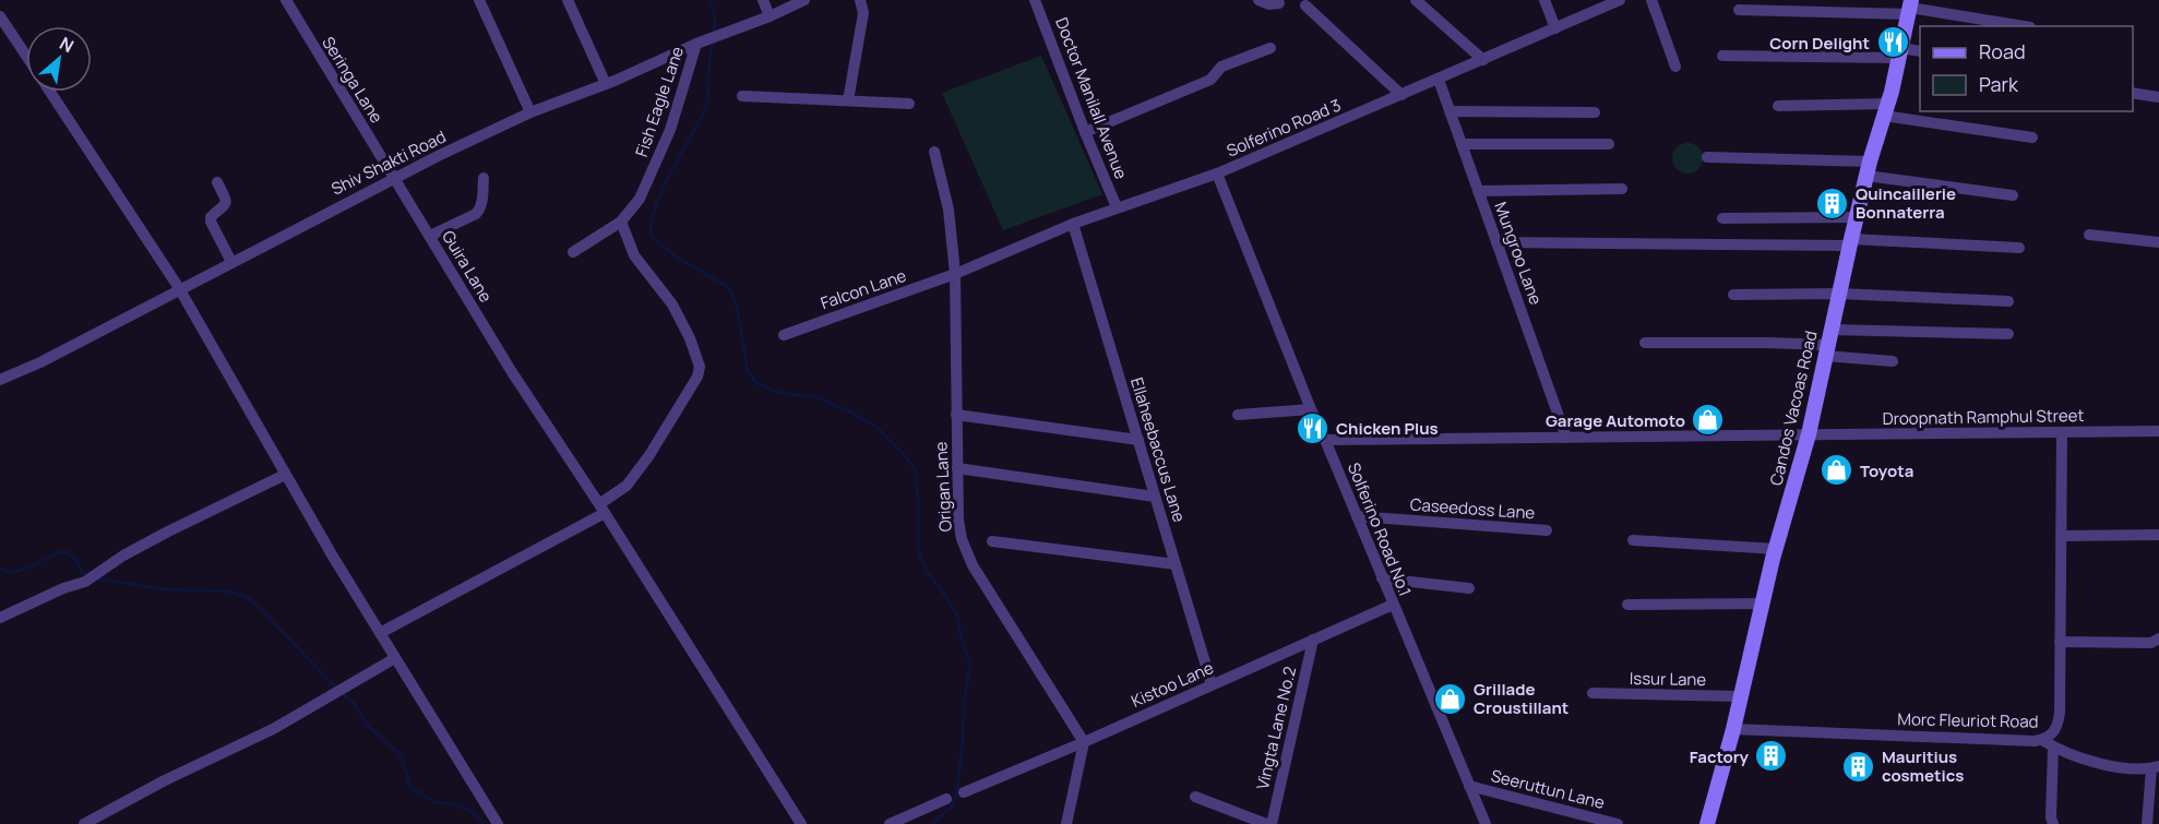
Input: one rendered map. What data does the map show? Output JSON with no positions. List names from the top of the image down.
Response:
{
  "streets": {
    "main road": ["Candos Vacoas Road"],
    "street": [
      "Seringa Lane",
      "Doctor Manilall Avenue",
      "Fish Eagle Lane",
      "Solferino Road 3",
      "Shiv Shakti Road",
      "Mungroo Lane",
      "Guira Lane",
      "Falcon Lane",
      "Droopnath Ramphul Street",
      "Ellaheebaccus Lane",
      "Origan Lane",
      "Caseedoss Lane",
      "Solferino Road No.1",
      "Issur Lane",
      "Kistoo Lane",
      "Morc Fleuriot Road",
      "Vingta Lane No.2",
      "Seeruttun Lane"
    ]
  },
  "crossings": [
    ["Seringa Lane", "Shiv Shakti Road"],
    ["Seringa Lane", "Guira Lane"],
    ["Doctor Manilall Avenue", "Solferino Road 3"],
    ["Fish Eagle Lane", "Shiv Shakti Road"],
    ["Solferino Road 3", "Mungroo Lane"],
    ["Solferino Road 3", "Falcon Lane"],
    ["Solferino Road 3", "Ellaheebaccus Lane"],
    ["Solferino Road 3", "Origan Lane"],
    ["Solferino Road 3", "Solferino Road No.1"],
    ["Shiv Shakti Road", "Guira Lane"],
    ["Mungroo Lane", "Droopnath Ramphul Street"],
    ["Falcon Lane", "Origan Lane"],
    ["Candos Vacoas Road", "Droopnath Ramphul Street"],
    ["Candos Vacoas Road", "Issur Lane"],
    ["Candos Vacoas Road", "Morc Fleuriot Road"],
    ["Droopnath Ramphul Street", "Solferino Road No.1"],
    ["Droopnath Ramphul Street", "Morc Fleuriot Road"],
    ["Ellaheebaccus Lane", "Kistoo Lane"],
    ["Origan Lane", "Kistoo Lane"],
    ["Caseedoss Lane", "Solferino Road No.1"],
    ["Solferino Road No.1", "Kistoo Lane"],
    ["Solferino Road No.1", "Seeruttun Lane"],
    ["Kistoo Lane", "Vingta Lane No.2"]
  ],
  "places": {
    "restaurant": ["Corn Delight", "Chicken Plus"],
    "building": ["Quincaillerie Bonnaterra", "Factory", "Mauritius cosmetics"],
    "shop": ["Garage Automoto", "Toyota", "Grillade Croustillant"]
  },
  "legend": ["Road", "Park"],
  "north": "top right"
}
